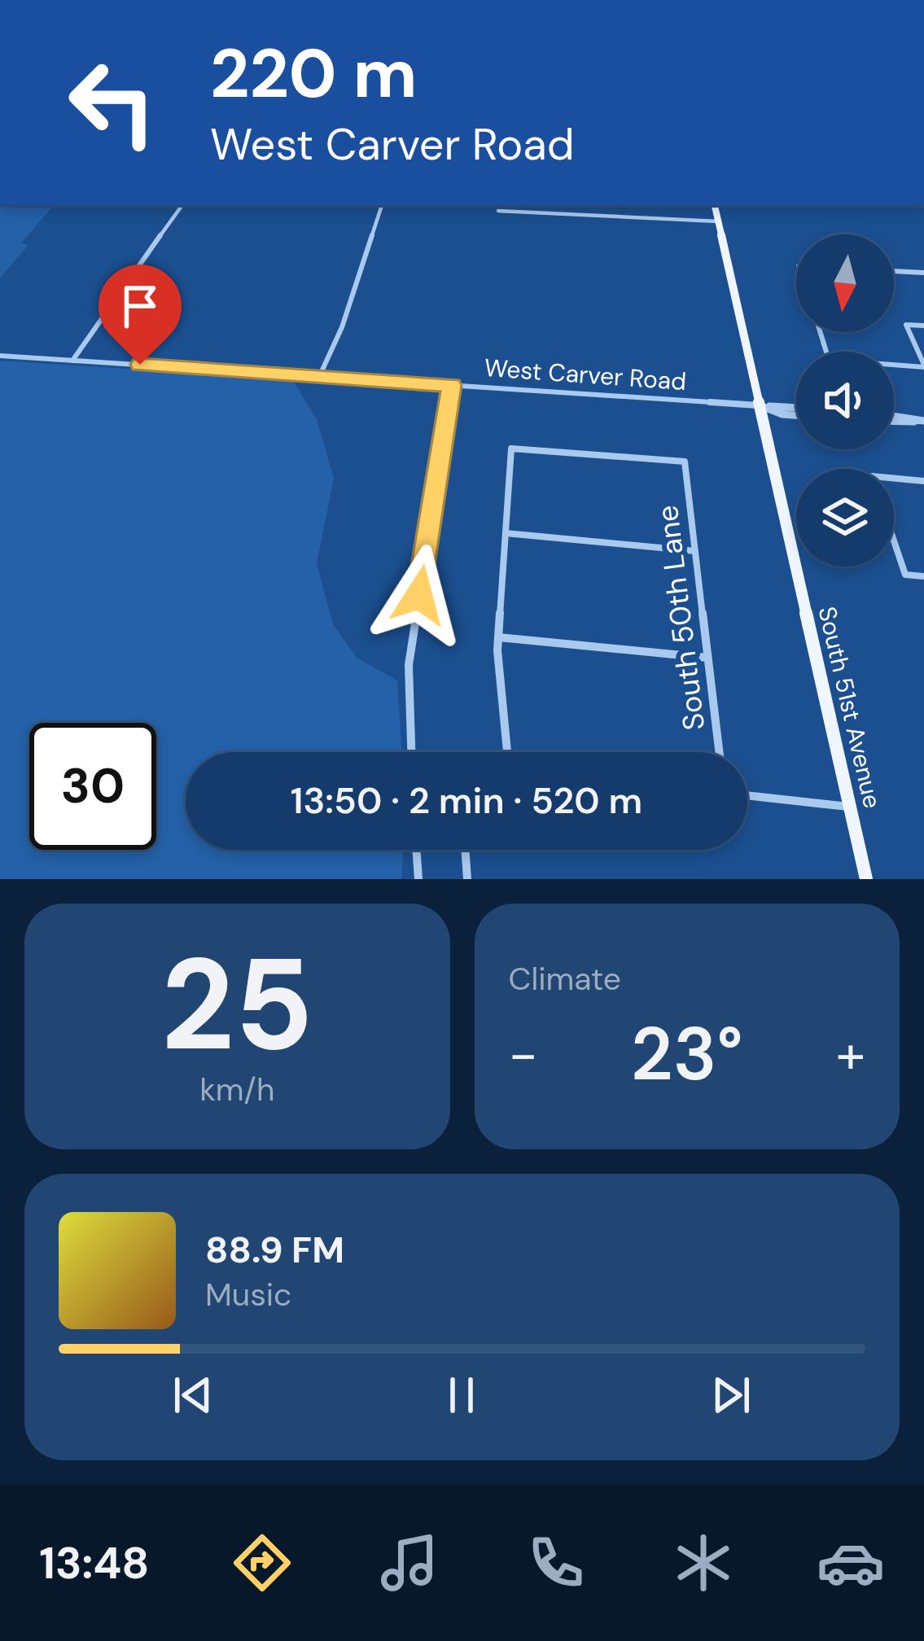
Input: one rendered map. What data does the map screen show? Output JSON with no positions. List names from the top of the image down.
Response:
{
  "streets": {
    "main road": ["South 51st Avenue"],
    "street": ["West Carver Road", "South 50th Lane"]
  },
  "crossings": [
    ["West Carver Road", "South 51st Avenue"]
  ],
  "north": "bottom",
  "page": {
    "turn": ["220 m", "West Carver Road"],
    "limit": "30",
    "trip": "13:50 · 2 min · 520 m",
    "tile": [
      ["25", "km/h"],
      "Climate"
    ],
    "heat": ["−", "23°", "+"],
    "song": ["88.9 FM", "Music"],
    "tabs": "13:48"
  }
}
